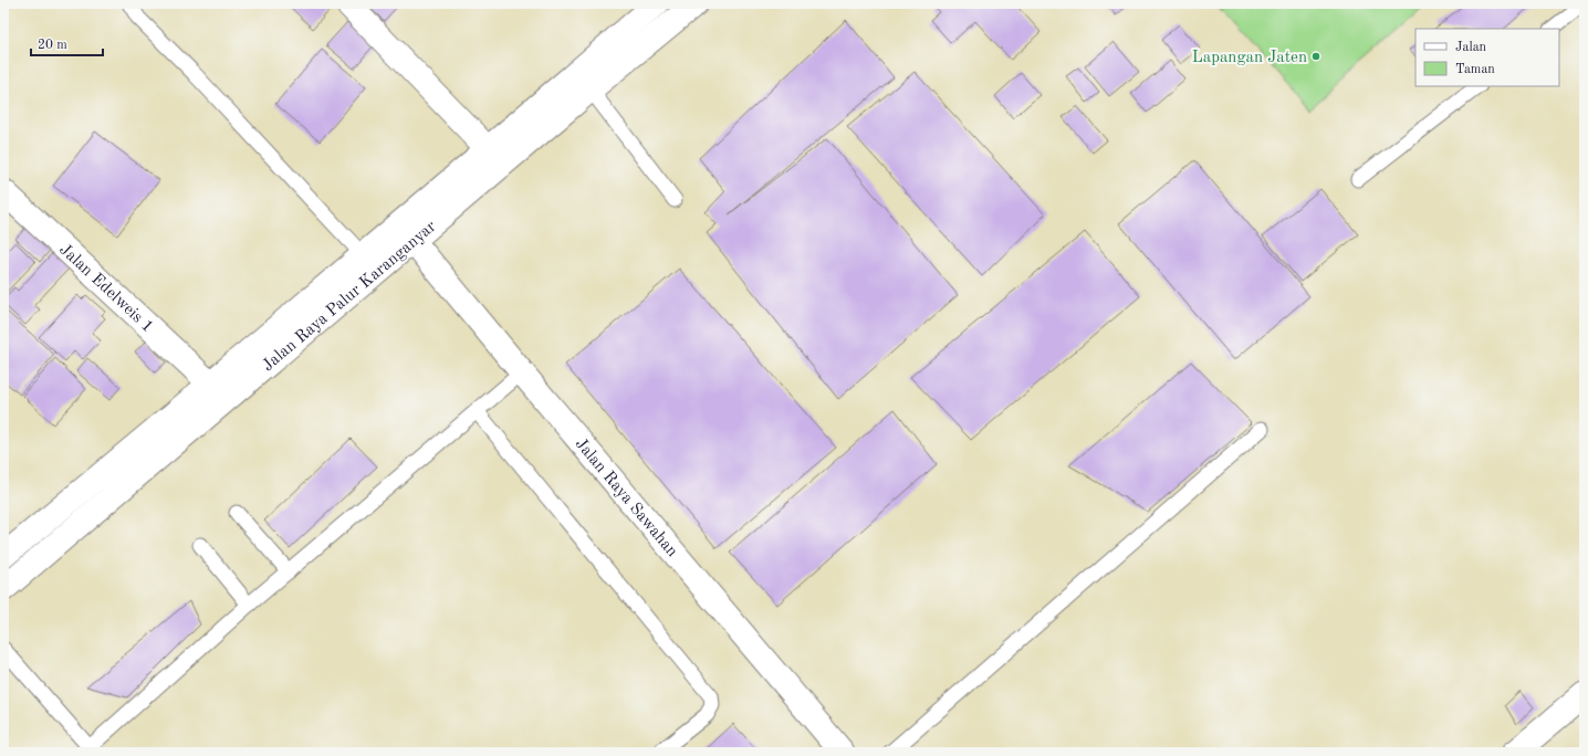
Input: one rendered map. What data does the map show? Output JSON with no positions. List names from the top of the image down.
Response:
{
  "streets": {
    "main road": ["Jalan Edelweis 1", "Jalan Raya Palur Karanganyar", "Jalan Raya Sawahan"]
  },
  "crossings": [
    ["Jalan Edelweis 1", "Jalan Raya Palur Karanganyar"],
    ["Jalan Raya Palur Karanganyar", "Jalan Raya Sawahan"]
  ],
  "places": ["Lapangan Jaten"],
  "legend": ["Jalan", "Taman"],
  "scale_bar": "20 m"
}
